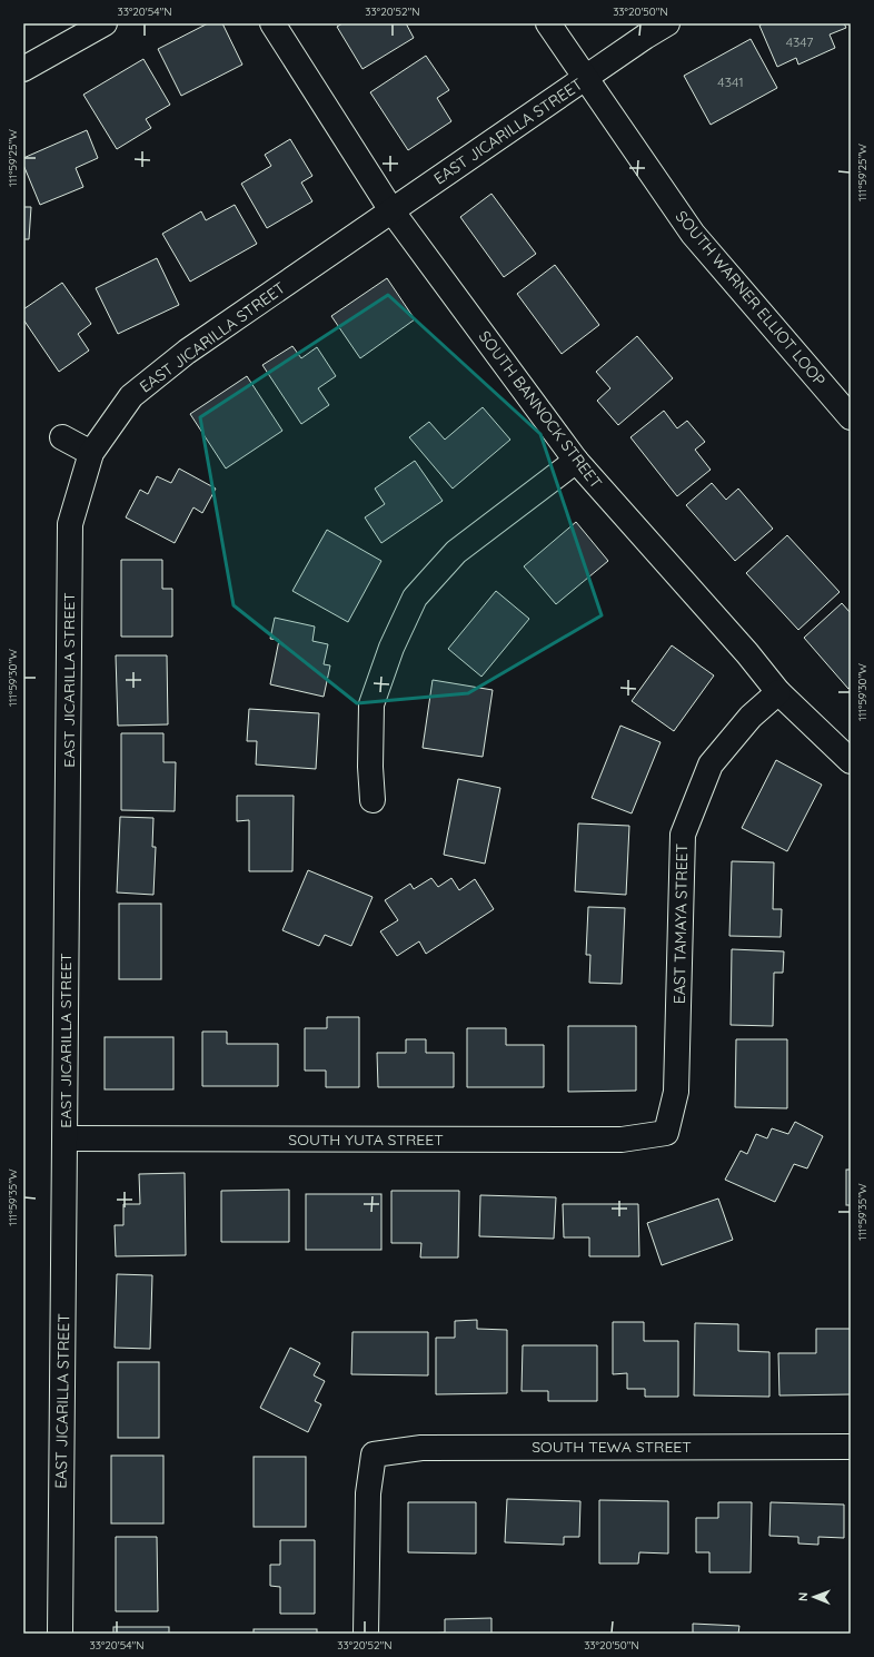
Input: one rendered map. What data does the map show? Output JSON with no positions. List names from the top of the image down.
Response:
{
  "streets": {
    "street": [
      "EAST JICARILLA STREET",
      "SOUTH WARNER ELLIOT LOOP",
      "SOUTH BANNOCK STREET",
      "EAST TAMAYA STREET",
      "SOUTH YUTA STREET",
      "SOUTH TEWA STREET"
    ]
  },
  "crossings": [
    ["EAST JICARILLA STREET", "SOUTH WARNER ELLIOT LOOP"],
    ["EAST JICARILLA STREET", "SOUTH BANNOCK STREET"],
    ["EAST JICARILLA STREET", "SOUTH YUTA STREET"],
    ["SOUTH BANNOCK STREET", "EAST TAMAYA STREET"],
    ["EAST TAMAYA STREET", "SOUTH YUTA STREET"]
  ],
  "house_numbers": ["4347", "4341"],
  "north": "left",
  "coordinates": [
    "33°20'54\"N",
    "33°20'52\"N",
    "33°20'50\"N",
    "111°59'25\"W",
    "111°59'30\"W",
    "111°59'35\"W"
  ]
}
